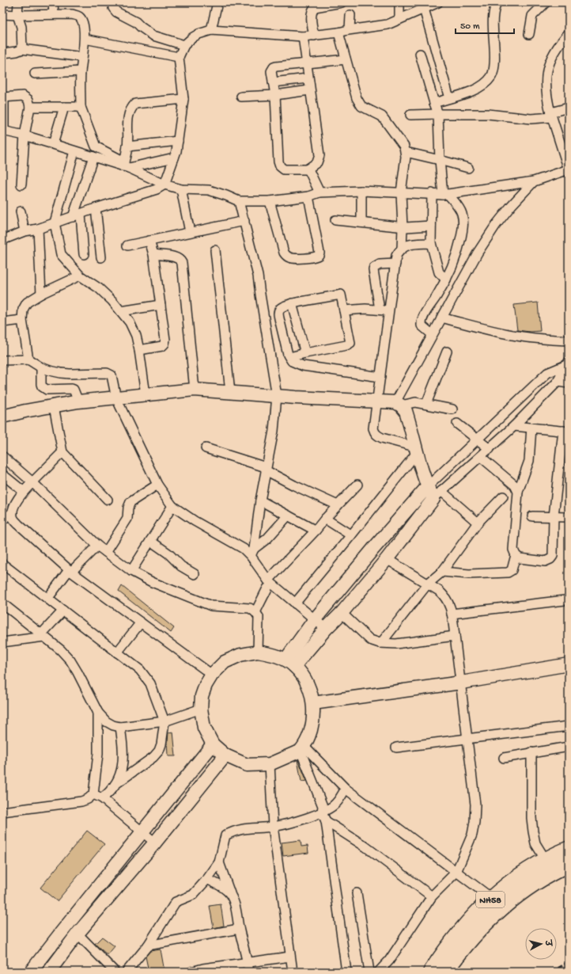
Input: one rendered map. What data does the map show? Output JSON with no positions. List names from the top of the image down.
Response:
{
  "streets": {
    "highway": ["NH58"]
  },
  "scale_bar": "50 m",
  "north": "right"
}
